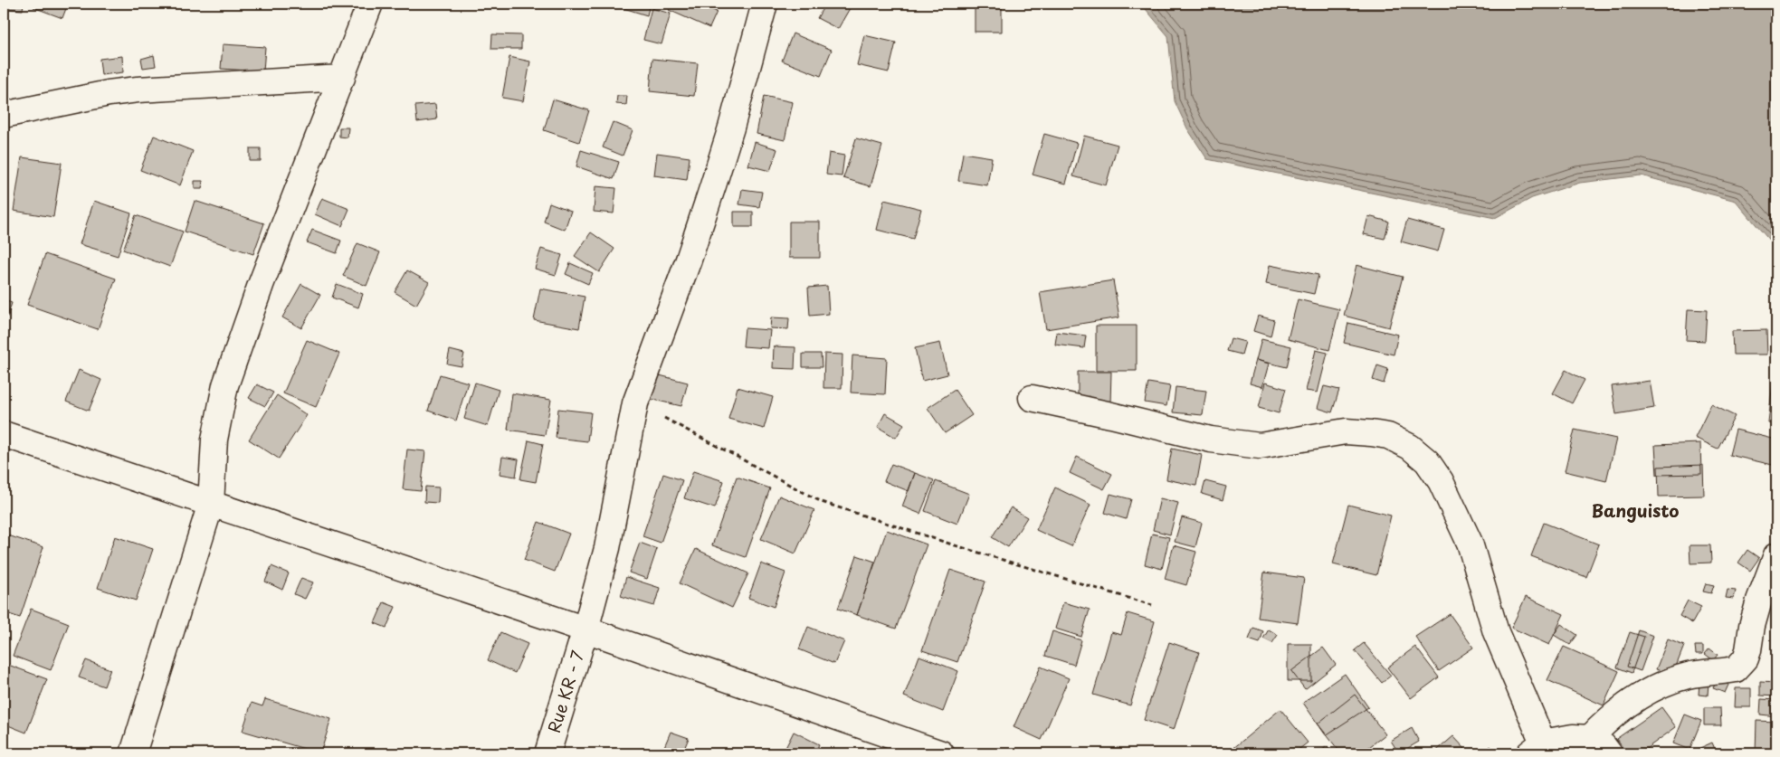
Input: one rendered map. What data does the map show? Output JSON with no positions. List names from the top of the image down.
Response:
{
  "streets": {
    "street": ["Rue KR - 7"]
  },
  "districts": ["Banguisto"]
}
